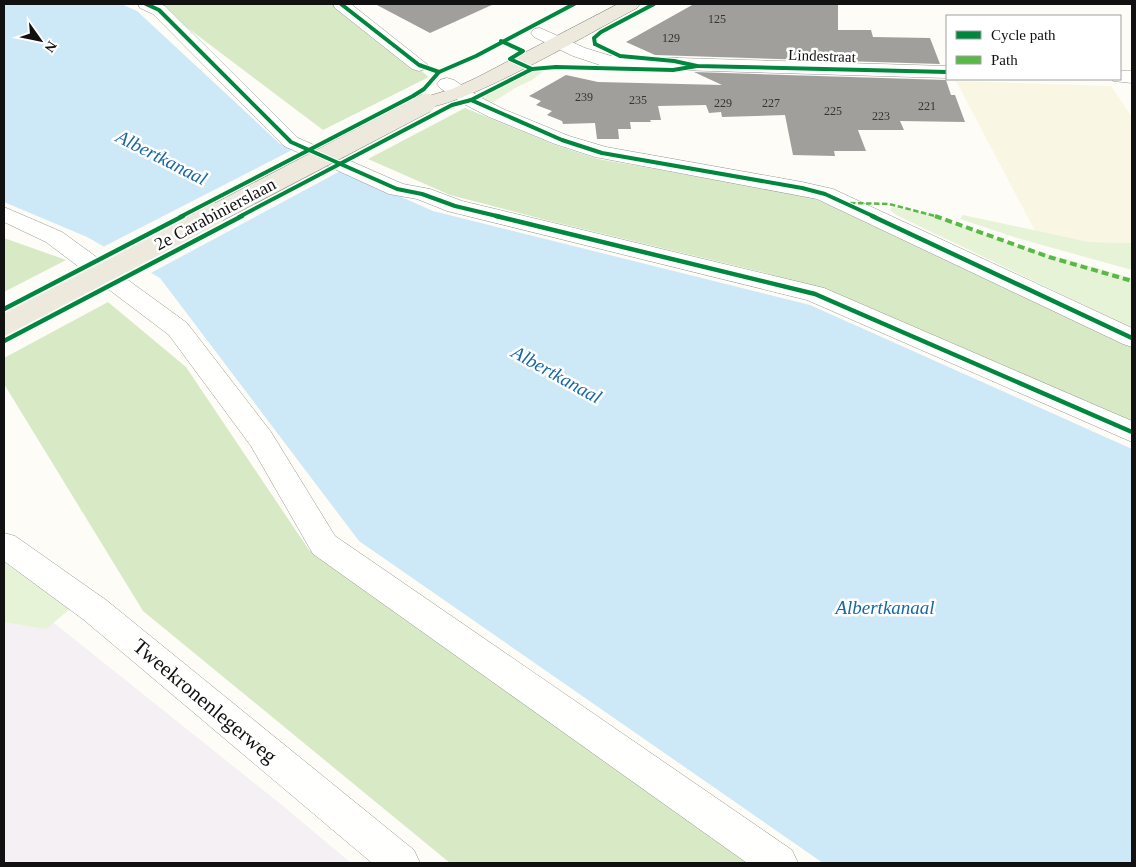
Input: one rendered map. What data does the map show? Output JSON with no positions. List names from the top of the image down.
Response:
{
  "streets": {
    "main road": ["2e Carabinierslaan"],
    "street": ["Lindestraat", "Tweekronenlegerweg"]
  },
  "crossings": [
    ["Lindestraat", "2e Carabinierslaan"]
  ],
  "water": ["Albertkanaal"],
  "house_numbers": [
    "125",
    "129",
    "239",
    "235",
    "229",
    "227",
    "221",
    "225",
    "223"
  ],
  "legend": ["Cycle path", "Path"],
  "north": "bottom right"
}
